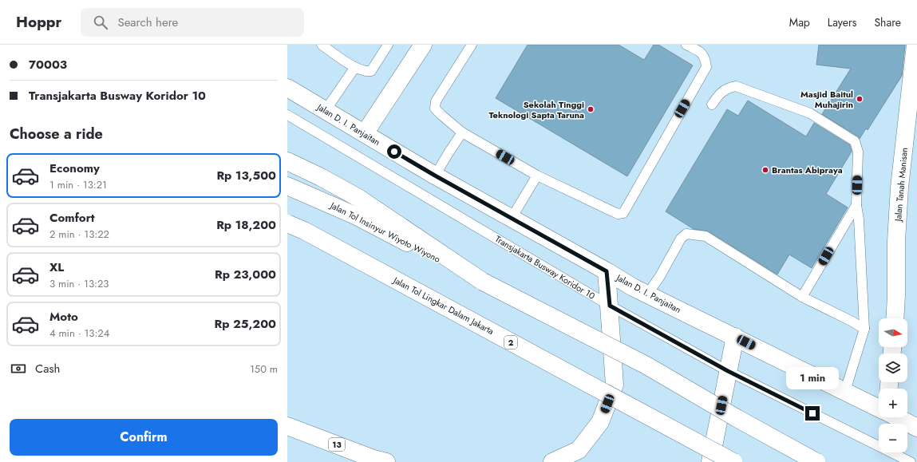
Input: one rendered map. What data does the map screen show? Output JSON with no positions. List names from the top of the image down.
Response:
{
  "streets": {
    "main road": [
      "Jalan D. I. Panjaitan",
      "Jalan Tanah Manisan",
      "Jalan Tol Insinyur Wiyoto Wiyono",
      "Jalan Tol Lingkar Dalam Jakarta",
      "2",
      "13"
    ],
    "lane": ["Transjakarta Busway Koridor 10"]
  },
  "places": ["Masjid Baitul Muhajirin", "Sekolah Tinggi Teknologi Sapta Taruna", "Brantas Abipraya"],
  "north": "right",
  "page": {
    "header": "Hoppr",
    "search": "Search here",
    "nav": ["Map", "Layers", "Share"],
    "banner": ["70003", "Transjakarta Busway Koridor 10"],
    "heading": "Choose a ride",
    "list": [
      {
        "name": "Economy",
        "note": "1 min · 13:21",
        "value": "Rp 13,500"
      },
      {
        "name": "Comfort",
        "note": "2 min · 13:22",
        "value": "Rp 18,200"
      },
      {
        "name": "XL",
        "note": "3 min · 13:23",
        "value": "Rp 23,000"
      },
      {
        "name": "Moto",
        "note": "4 min · 13:24",
        "value": "Rp 25,200"
      }
    ],
    "map_buttons": ["+", "−"],
    "pay": ["Cash", "150 m"],
    "bubble": "1 min",
    "buttons": "Confirm"
  }
}
